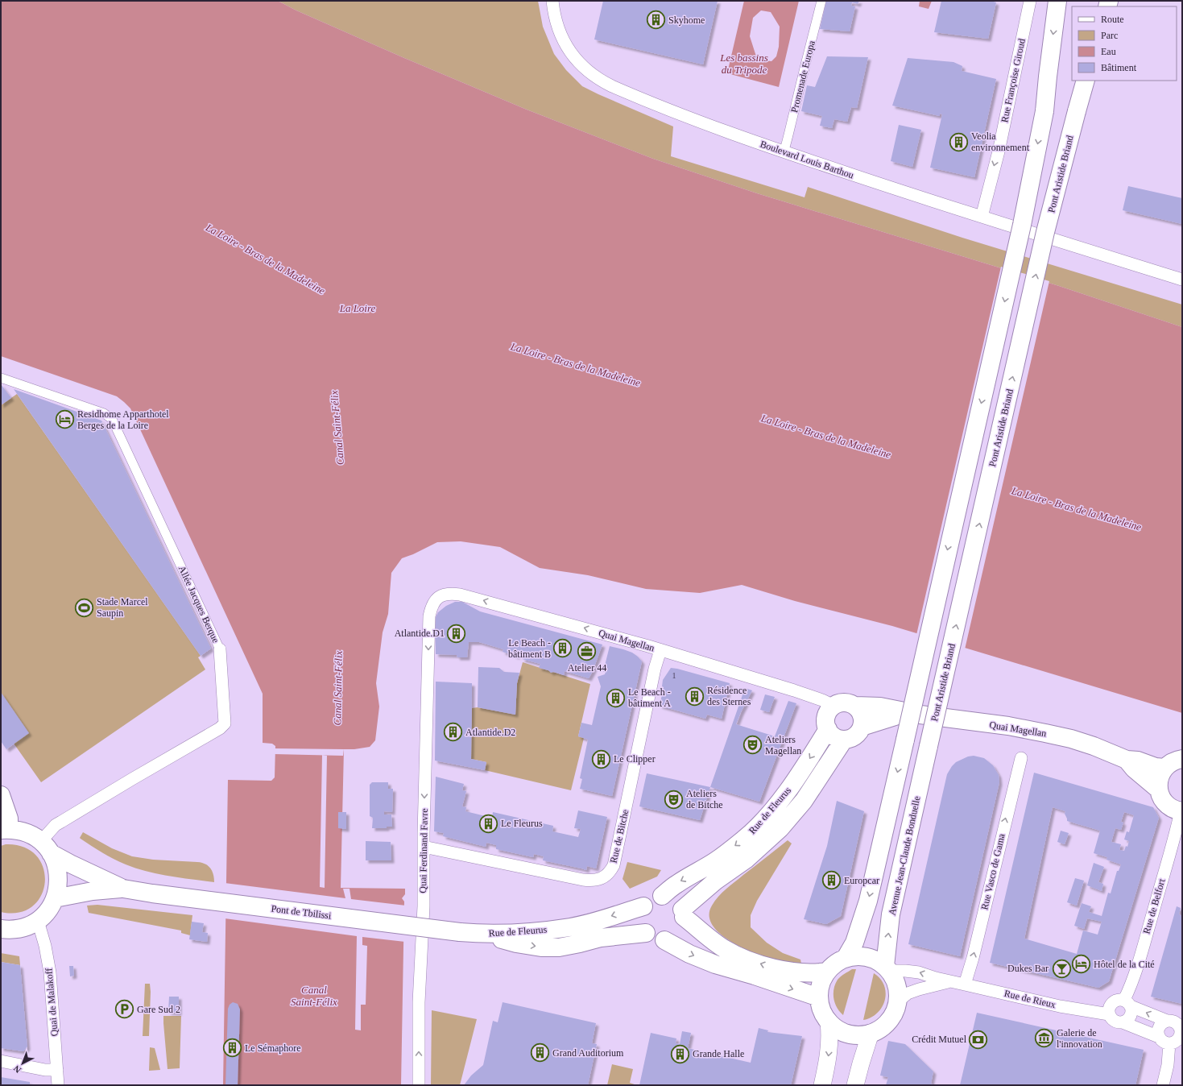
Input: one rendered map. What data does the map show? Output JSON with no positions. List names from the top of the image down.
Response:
{
  "streets": {
    "main road": [
      "Pont Aristide Briand",
      "Quai Magellan",
      "Rue de Fleurus",
      "Avenue Jean-Claude Bonduelle",
      "Pont de Tbilissi"
    ],
    "street": [
      "Promenade Europa",
      "Rue Françoise Giroud",
      "Boulevard Louis Barthou",
      "Allée Jacques Berque",
      "Rue de Bitche",
      "Quai Ferdinand Favre",
      "Rue Vasco de Gama",
      "Rue de Belfort",
      "Rue de Rieux",
      "Quai de Malakoff"
    ]
  },
  "crossings": [
    ["Promenade Europa", "Boulevard Louis Barthou"],
    ["Rue Françoise Giroud", "Boulevard Louis Barthou"],
    ["Pont Aristide Briand", "Avenue Jean-Claude Bonduelle"],
    ["Allée Jacques Berque", "Pont de Tbilissi"],
    ["Quai Magellan", "Rue de Fleurus"],
    ["Quai Magellan", "Rue de Bitche"],
    ["Quai Magellan", "Quai Ferdinand Favre"],
    ["Rue de Fleurus", "Pont de Tbilissi"],
    ["Rue de Bitche", "Quai Ferdinand Favre"],
    ["Avenue Jean-Claude Bonduelle", "Rue de Rieux"],
    ["Rue Vasco de Gama", "Rue de Rieux"],
    ["Rue de Belfort", "Rue de Rieux"]
  ],
  "one_way": ["Rue Françoise Giroud", "Rue Vasco de Gama"],
  "water": [
    "Les bassins du Tripode",
    "La Loire - Bras de la Madeleine",
    "La Loire",
    "Canal Saint-Félix"
  ],
  "places": {
    "building": [
      "Skyhome",
      "Veolia environnement",
      "Atlantide.D1",
      "Le Beach - bâtiment B",
      "Résidence des Sternes",
      "Le Beach - bâtiment A",
      "Atlantide.D2",
      "Le Clipper",
      "Le Fleurus",
      "Europcar",
      "Le Sémaphore",
      "Grand Auditorium",
      "Grande Halle"
    ],
    "hotel": ["Residhome Apparthotel Berges de la Loire", "Hôtel de la Cité"],
    "sports": ["Stade Marcel Saupin"],
    "office": ["Atelier 44"],
    "theatre": ["Ateliers Magellan", "Ateliers de Bitche"],
    "bar": ["Dukes Bar"],
    "parking": ["Gare Sud 2"],
    "museum": ["Galerie de l'innovation"],
    "bank": ["Crédit Mutuel"]
  },
  "house_numbers": ["1"],
  "legend": [
    "Route",
    "Parc",
    "Eau",
    "Bâtiment"
  ],
  "north": "bottom left"
}
